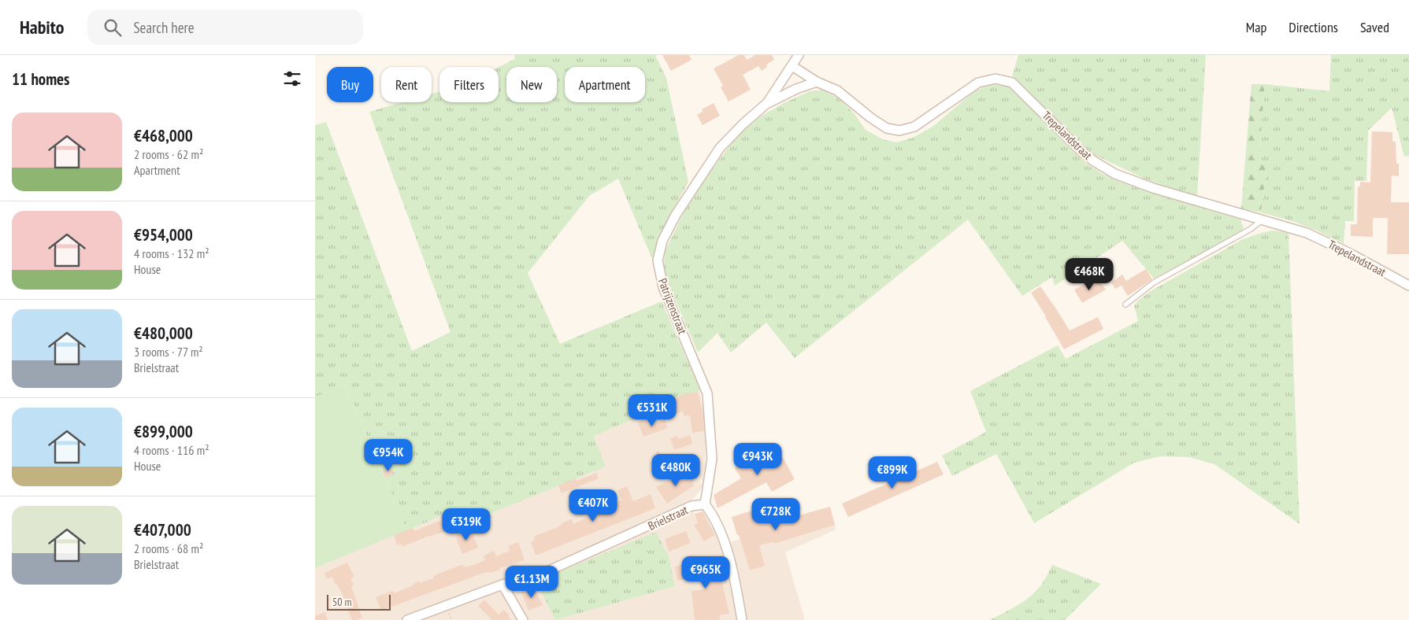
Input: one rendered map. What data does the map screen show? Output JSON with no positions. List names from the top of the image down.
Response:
{
  "streets": {
    "street": ["Trepelandstraat", "Patrijzenstraat", "Brielstraat"]
  },
  "crossings": [
    ["Trepelandstraat", "Patrijzenstraat"],
    ["Patrijzenstraat", "Brielstraat"]
  ],
  "scale_bar": "50 m",
  "page": {
    "header": "Habito",
    "search": "Search here",
    "nav": ["Map", "Directions", "Saved"],
    "heading": "11 homes",
    "chip": [
      "Buy",
      "Rent",
      "Filters",
      "New",
      "Apartment"
    ],
    "list": [
      {
        "name": "€468,000",
        "note": "2 rooms · 62 m² · Apartment"
      },
      {
        "name": "€954,000",
        "note": "4 rooms · 132 m² · House"
      },
      {
        "name": "€480,000",
        "note": "3 rooms · 77 m² · Brielstraat"
      },
      {
        "name": "€899,000",
        "note": "4 rooms · 116 m² · House"
      },
      {
        "name": "€407,000",
        "note": "2 rooms · 68 m² · Brielstraat"
      }
    ],
    "price": [
      "€468K",
      "€531K",
      "€954K",
      "€943K",
      "€480K",
      "€899K",
      "€407K",
      "€728K",
      "€319K",
      "€965K",
      "€1.13M"
    ],
    "scale": "50 m"
  }
}
